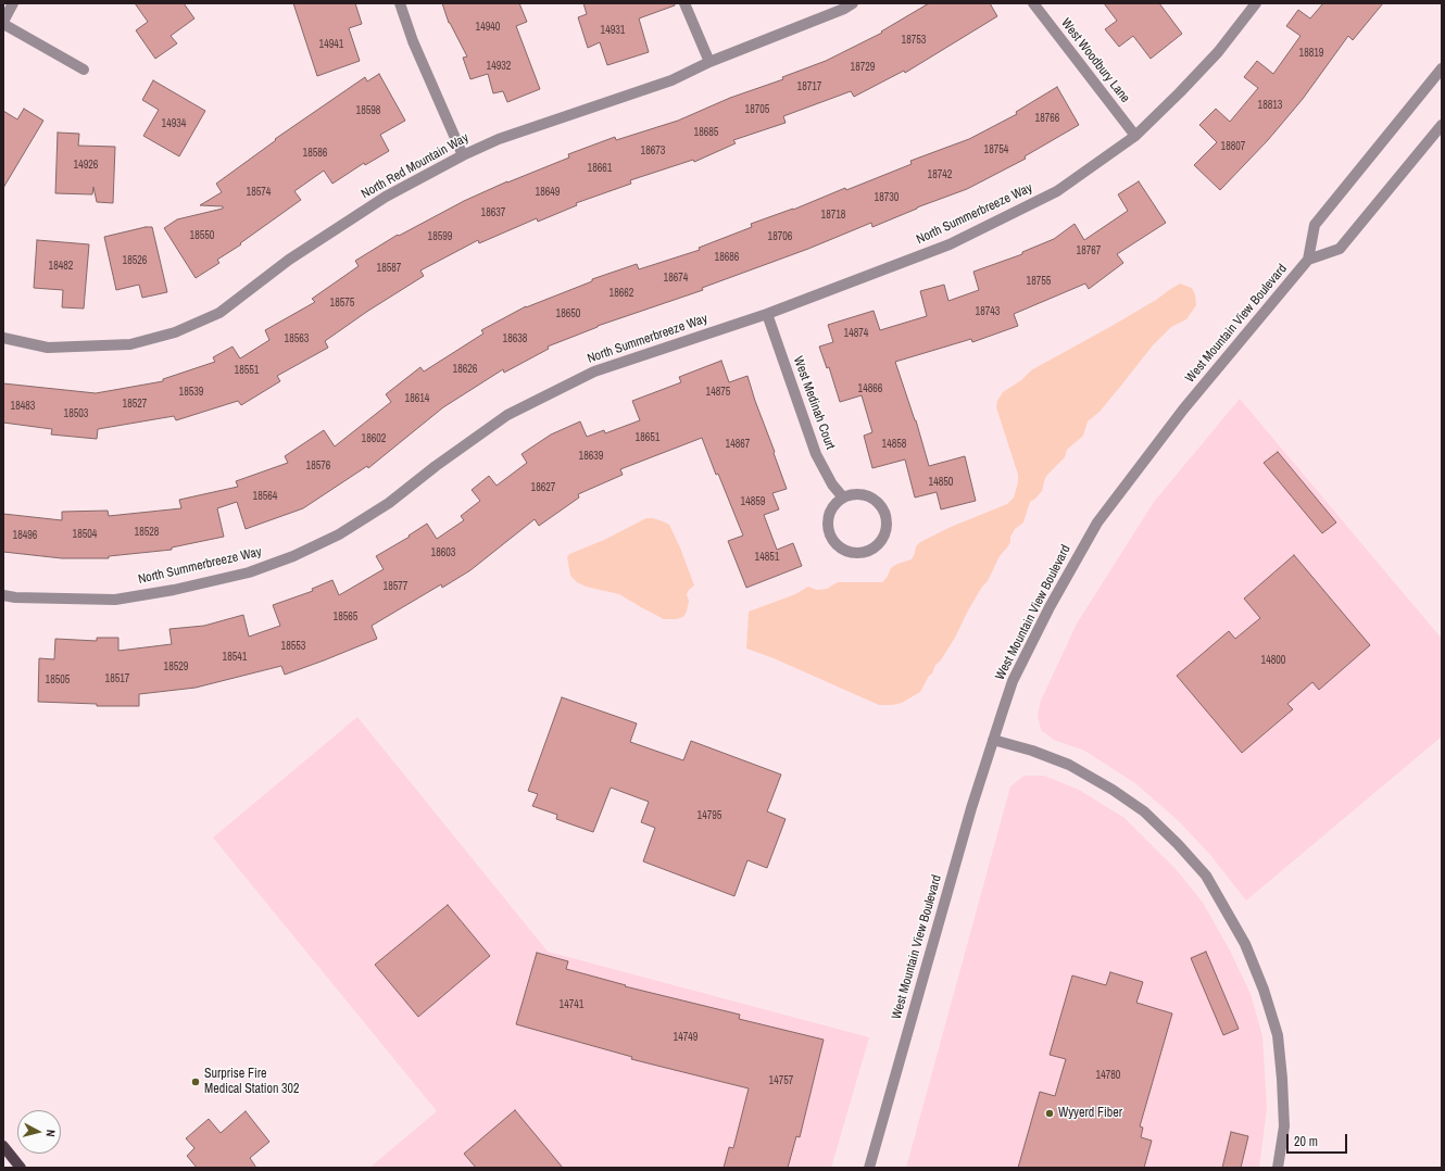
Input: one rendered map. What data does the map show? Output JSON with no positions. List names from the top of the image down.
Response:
{
  "streets": {
    "street": [
      "West Woodbury Lane",
      "North Red Mountain Way",
      "North Summerbreeze Way",
      "West Mountain View Boulevard",
      "West Medinah Court"
    ]
  },
  "crossings": [
    ["West Woodbury Lane", "North Summerbreeze Way"],
    ["North Summerbreeze Way", "West Medinah Court"]
  ],
  "places": ["Surprise Fire Medical Station 302", "Wyyerd Fiber"],
  "house_numbers": [
    "14940",
    "14931",
    "18753",
    "14941",
    "18819",
    "14932",
    "18729",
    "18717",
    "18813",
    "18705",
    "18598",
    "18766",
    "14934",
    "18685",
    "18807",
    "18754",
    "18673",
    "18586",
    "14926",
    "18661",
    "18742",
    "18574",
    "18649",
    "18730",
    "18637",
    "18718",
    "18550",
    "18599",
    "18706",
    "18767",
    "18686",
    "18526",
    "18482",
    "18587",
    "18674",
    "18755",
    "18662",
    "18575",
    "18743",
    "18650",
    "14874",
    "18563",
    "18638",
    "18626",
    "18551",
    "14866",
    "18539",
    "14875",
    "18614",
    "18527",
    "18483",
    "18503",
    "18651",
    "18602",
    "14867",
    "14858",
    "18639",
    "18576",
    "14850",
    "18627",
    "18564",
    "14859",
    "18528",
    "18504",
    "18496",
    "18603",
    "14851",
    "18577",
    "18565",
    "18553",
    "18541",
    "14800",
    "18529",
    "18517",
    "18505",
    "14795",
    "14741",
    "14749",
    "14780",
    "14757"
  ],
  "scale_bar": "20 m",
  "north": "right"
}
